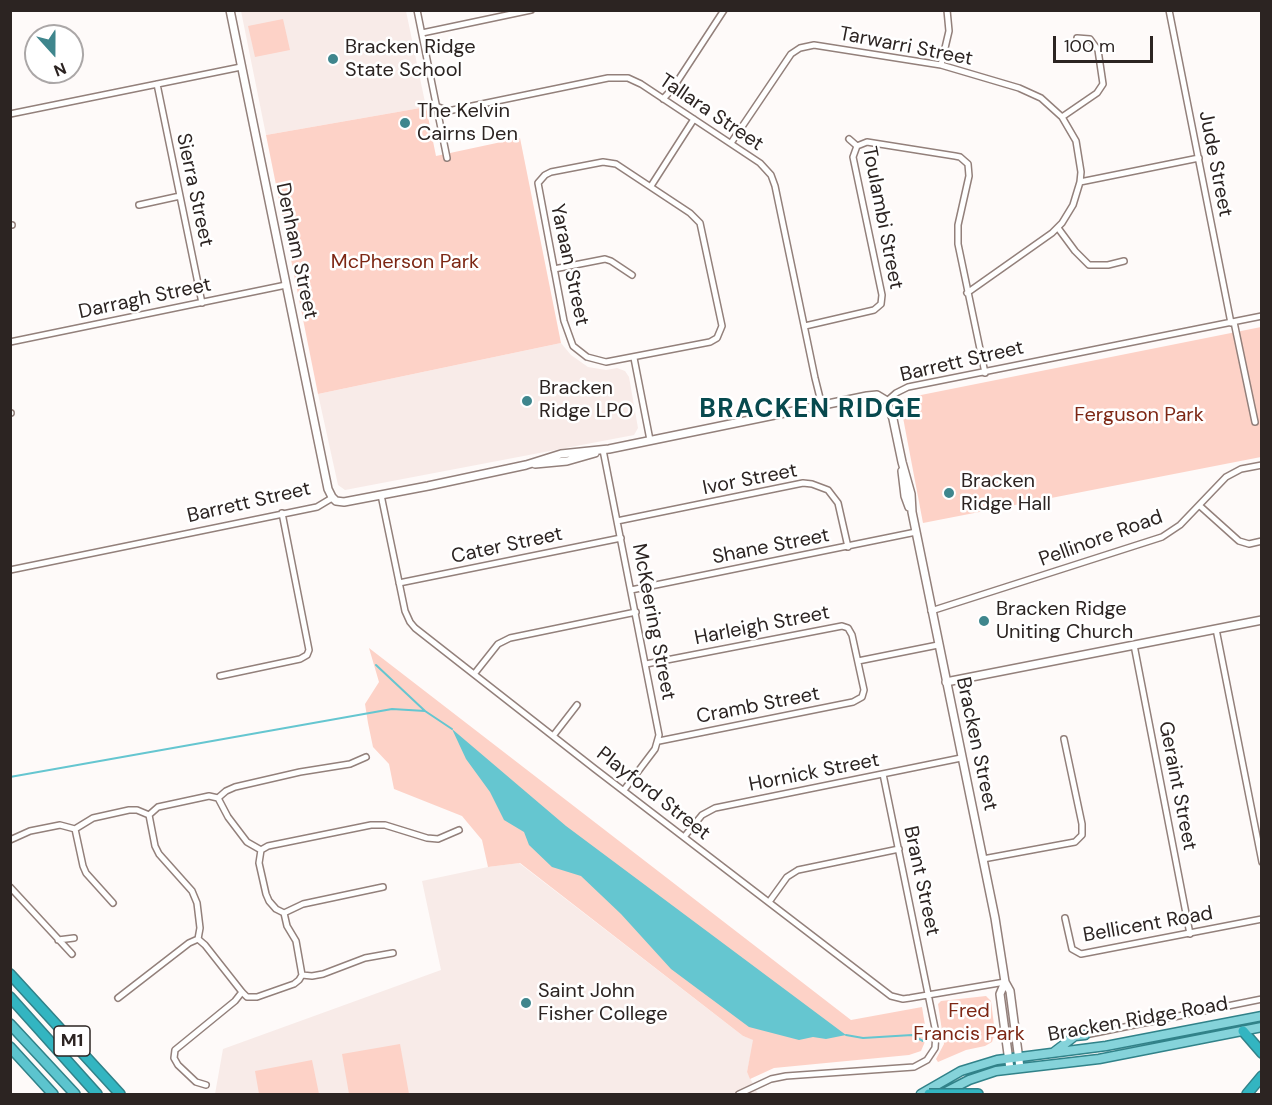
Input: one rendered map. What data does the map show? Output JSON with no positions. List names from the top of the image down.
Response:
{
  "streets": {
    "highway": ["M1"],
    "main road": ["Bracken Ridge Road"],
    "street": [
      "Tarwarri Street",
      "Tallara Street",
      "Jude Street",
      "Sierra Street",
      "Toulambi Street",
      "Denham Street",
      "Yaraan Street",
      "Darragh Street",
      "Barrett Street",
      "Ivor Street",
      "Pellinore Road",
      "Cater Street",
      "Shane Street",
      "McKeering Street",
      "Harleigh Street",
      "Cramb Street",
      "Bracken Street",
      "Hornick Street",
      "Geraint Street",
      "Playford Street",
      "Brant Street",
      "Bellicent Road"
    ]
  },
  "crossings": [
    ["Tarwarri Street", "Tallara Street"],
    ["Tallara Street", "Toulambi Street"],
    ["Tallara Street", "Barrett Street"],
    ["Jude Street", "Barrett Street"],
    ["Sierra Street", "Darragh Street"],
    ["Denham Street", "Darragh Street"],
    ["Denham Street", "Barrett Street"],
    ["Barrett Street", "McKeering Street"],
    ["Barrett Street", "Bracken Street"],
    ["Barrett Street", "Playford Street"],
    ["Ivor Street", "Shane Street"],
    ["Ivor Street", "McKeering Street"],
    ["Pellinore Road", "Bracken Street"],
    ["Cater Street", "McKeering Street"],
    ["Cater Street", "Playford Street"],
    ["Shane Street", "McKeering Street"],
    ["Shane Street", "Bracken Street"],
    ["McKeering Street", "Harleigh Street"],
    ["McKeering Street", "Cramb Street"],
    ["Harleigh Street", "Cramb Street"],
    ["Bracken Street", "Hornick Street"],
    ["Bracken Street", "Playford Street"],
    ["Bracken Street", "Bracken Ridge Road"],
    ["Hornick Street", "Playford Street"],
    ["Hornick Street", "Brant Street"],
    ["Geraint Street", "Bellicent Road"],
    ["Playford Street", "Brant Street"]
  ],
  "districts": ["BRACKEN RIDGE"],
  "parks": ["McPherson Park", "Ferguson Park", "Fred Francis Park"],
  "places": [
    "Bracken Ridge State School",
    "The Kelvin Cairns Den",
    "Bracken Ridge LPO",
    "Bracken Ridge Hall",
    "Bracken Ridge Uniting Church",
    "Saint John Fisher College"
  ],
  "scale_bar": "100 m",
  "north": "bottom"
}
